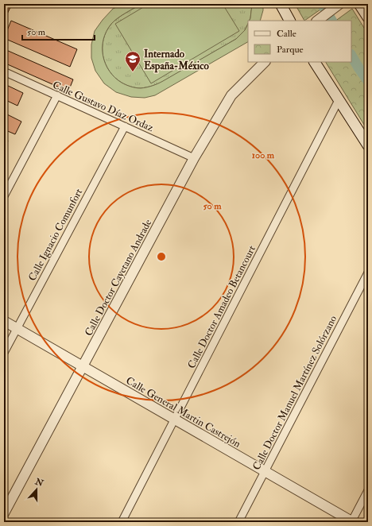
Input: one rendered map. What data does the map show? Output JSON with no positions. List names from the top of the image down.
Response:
{
  "streets": {
    "street": [
      "Calle Gustavo Díaz Ordaz",
      "Calle Ignacio Comunfort",
      "Calle Doctor Cayetano Andrade",
      "Calle Doctor Amadeo Betancourt",
      "Calle Doctor Manuel Martínez Solórzano",
      "Calle General Martin Castrejón"
    ]
  },
  "crossings": [
    ["Calle Gustavo Díaz Ordaz", "Calle Ignacio Comunfort"],
    ["Calle Gustavo Díaz Ordaz", "Calle Doctor Cayetano Andrade"],
    ["Calle Ignacio Comunfort", "Calle General Martin Castrejón"],
    ["Calle Doctor Cayetano Andrade", "Calle General Martin Castrejón"],
    ["Calle Doctor Amadeo Betancourt", "Calle General Martin Castrejón"],
    ["Calle Doctor Manuel Martínez Solórzano", "Calle General Martin Castrejón"]
  ],
  "places": {
    "school or university": ["Internado España-México"]
  },
  "legend": ["Calle", "Parque"],
  "scale_bar": "50 m",
  "north": "top",
  "rings": ["100 m", "50 m"]
}
